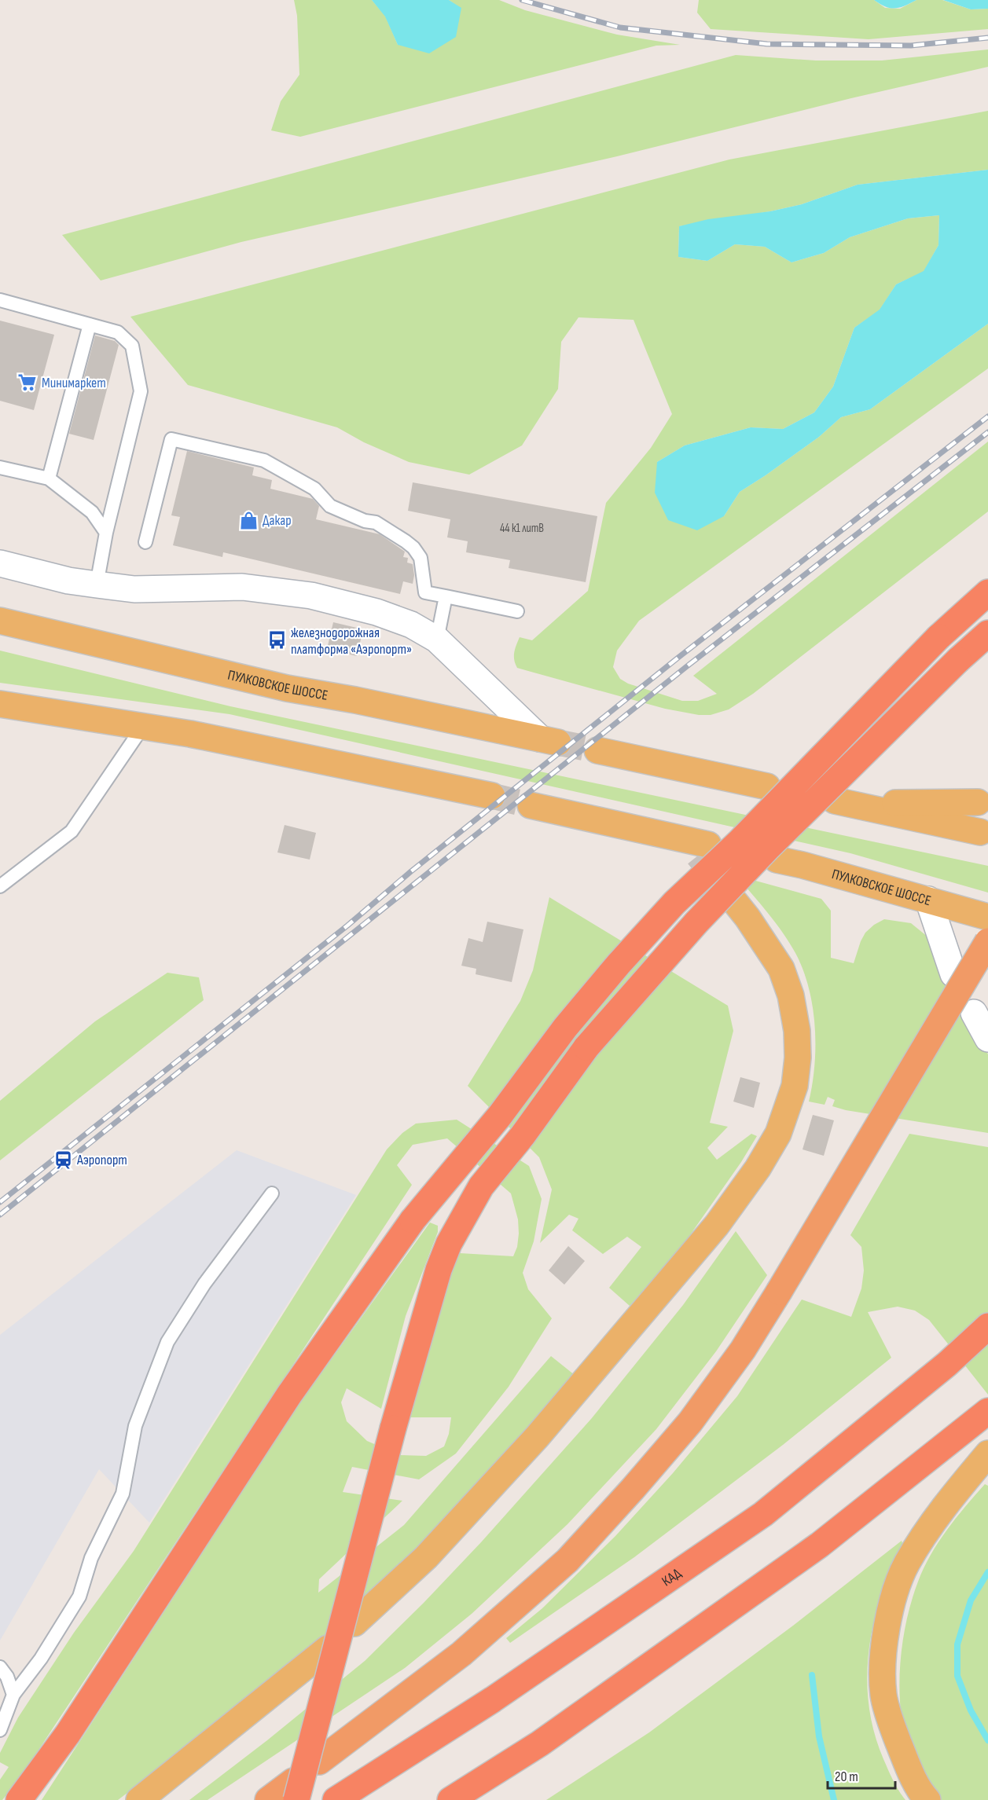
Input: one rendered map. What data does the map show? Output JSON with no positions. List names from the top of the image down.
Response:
{
  "streets": {
    "highway": ["КАД"],
    "main road": ["ПУЛКОВСКОЕ ШОССЕ"]
  },
  "places": {
    "supermarket": ["Минимаркет"],
    "shop": ["Дакар"],
    "bus stop": ["железнодорожная платформа «Аэропорт»"],
    "station": ["Аэропорт"]
  },
  "house_numbers": ["44 к1 литВ"],
  "scale_bar": "20 m"
}
